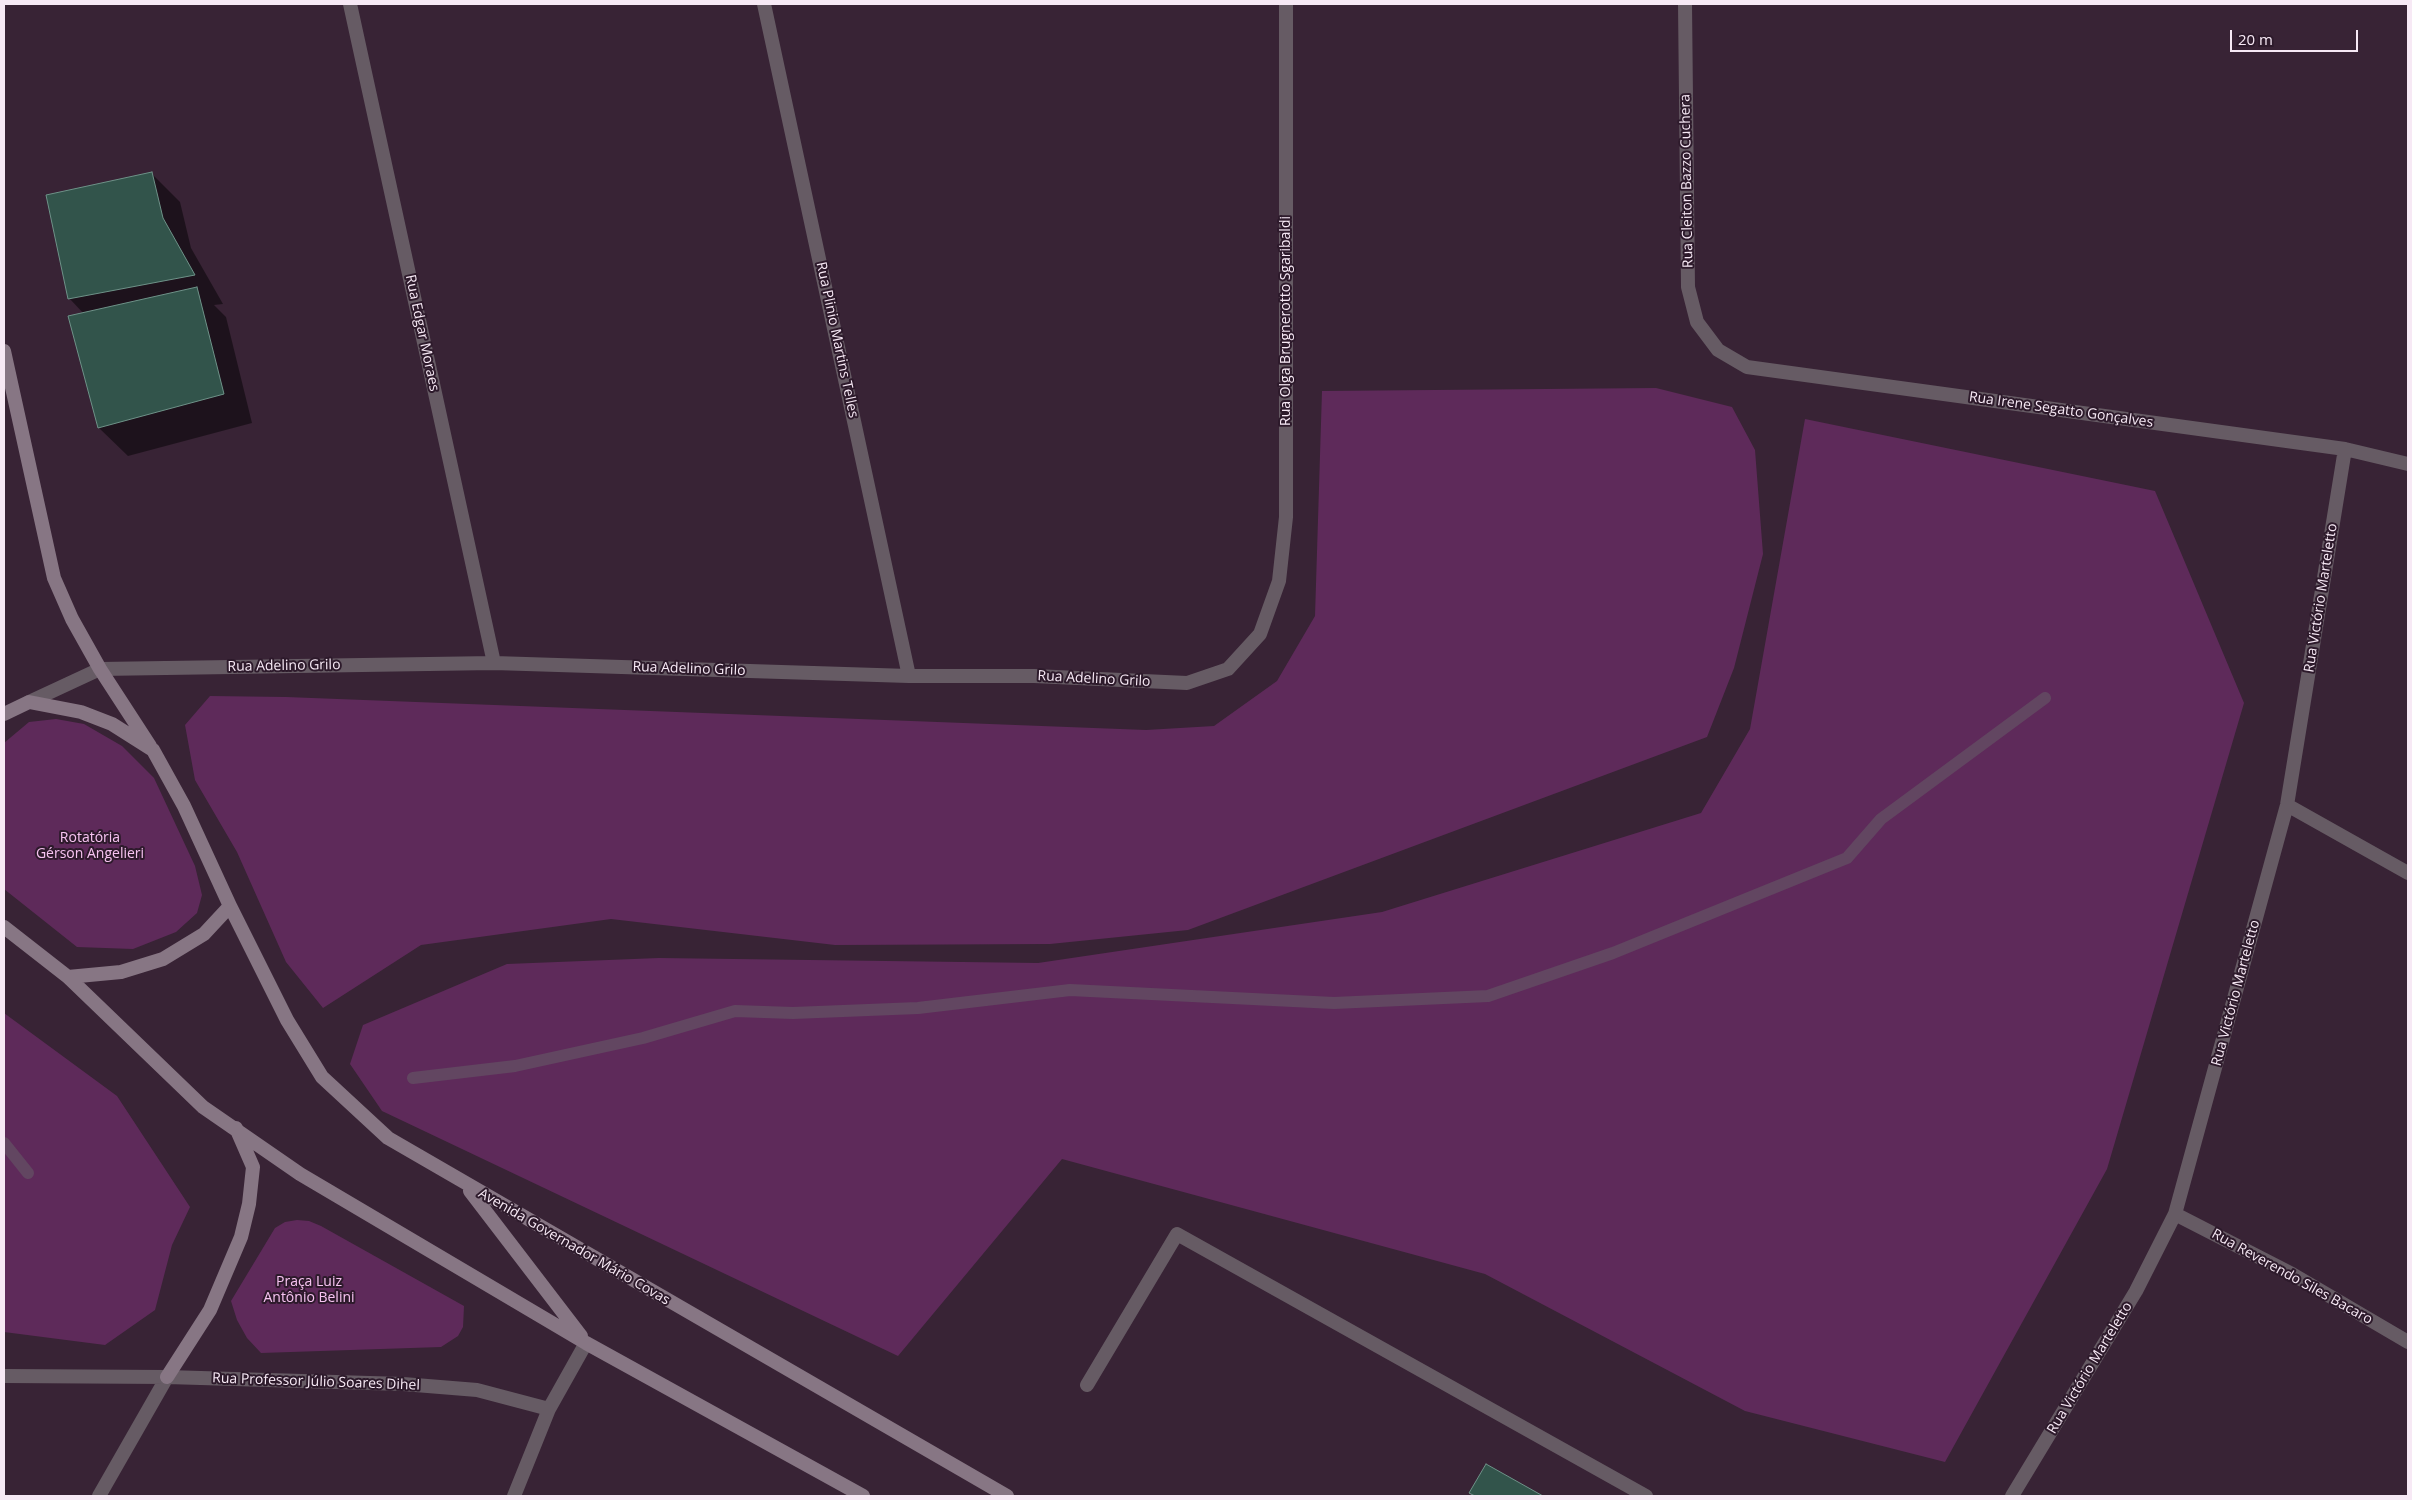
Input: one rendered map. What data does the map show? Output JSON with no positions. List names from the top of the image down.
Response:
{
  "streets": {
    "main road": ["Avenida Governador Mário Covas"],
    "street": [
      "Rua Cleiton Bazzo Cuchera",
      "Rua Olga Brugnerotto Sgaribaldi",
      "Rua Edgar Moraes",
      "Rua Plinio Martins Telles",
      "Rua Irene Segatto Gonçalves",
      "Rua Victório Marteletto",
      "Rua Adelino Grilo",
      "Rua Reverendo Siles Bacaro",
      "Rua Professor Júlio Soares Dihel"
    ]
  },
  "crossings": [
    ["Rua Cleiton Bazzo Cuchera", "Rua Irene Segatto Gonçalves"],
    ["Rua Olga Brugnerotto Sgaribaldi", "Rua Adelino Grilo"],
    ["Rua Edgar Moraes", "Rua Adelino Grilo"],
    ["Rua Plinio Martins Telles", "Rua Adelino Grilo"],
    ["Rua Irene Segatto Gonçalves", "Rua Victório Marteletto"],
    ["Rua Victório Marteletto", "Rua Reverendo Siles Bacaro"]
  ],
  "parks": ["Rotatória Gérson Angelieri", "Praça Luiz Antônio Belini"],
  "scale_bar": "20 m"
}
